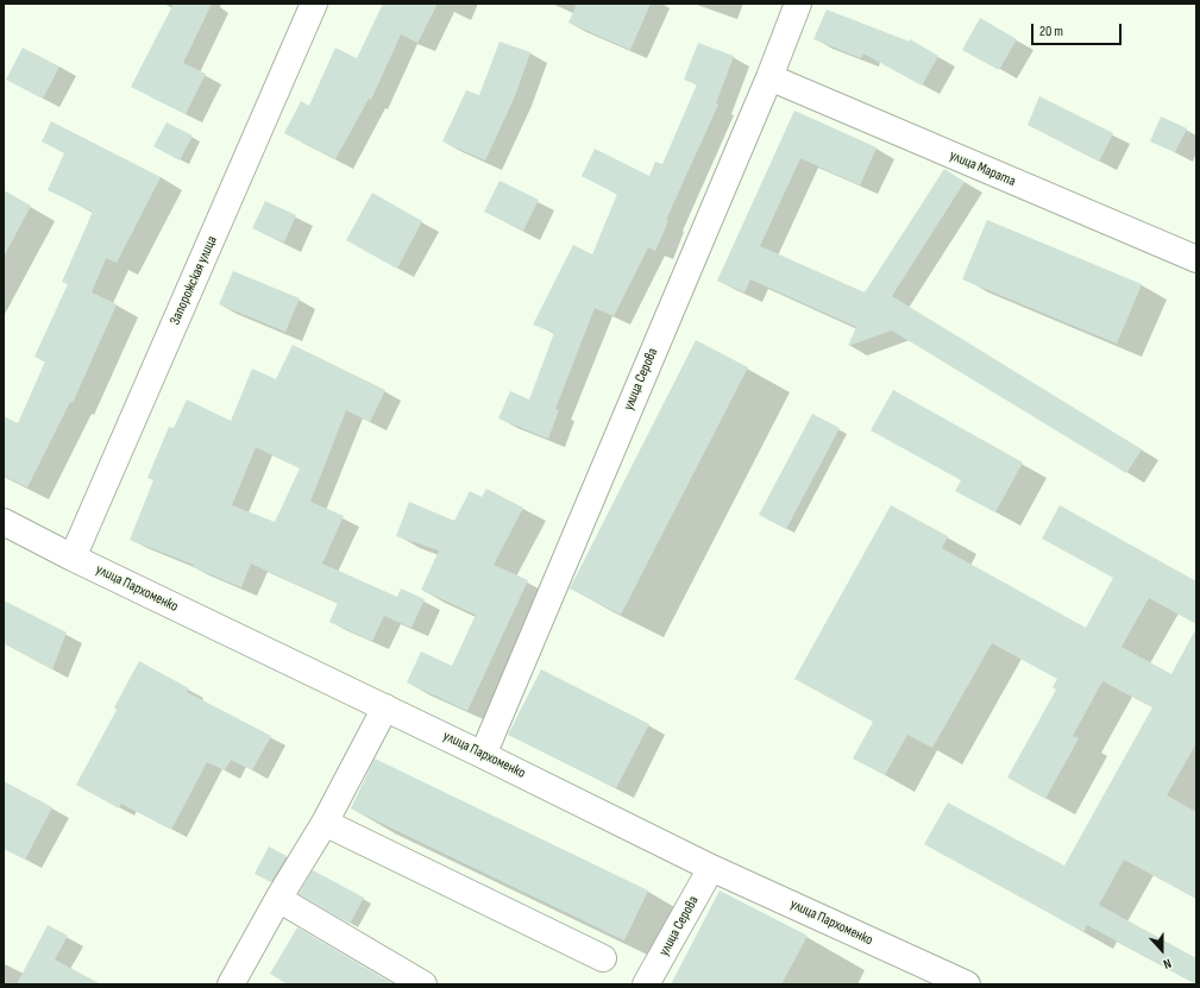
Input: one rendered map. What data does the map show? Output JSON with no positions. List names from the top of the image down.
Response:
{
  "streets": {
    "street": [
      "улица Марата",
      "Запорожская улица",
      "улица Серова",
      "улица Пархоменко"
    ]
  },
  "crossings": [
    ["улица Марата", "улица Серова"],
    ["Запорожская улица", "улица Пархоменко"],
    ["улица Серова", "улица Пархоменко"]
  ],
  "scale_bar": "20 m",
  "north": "bottom"
}
